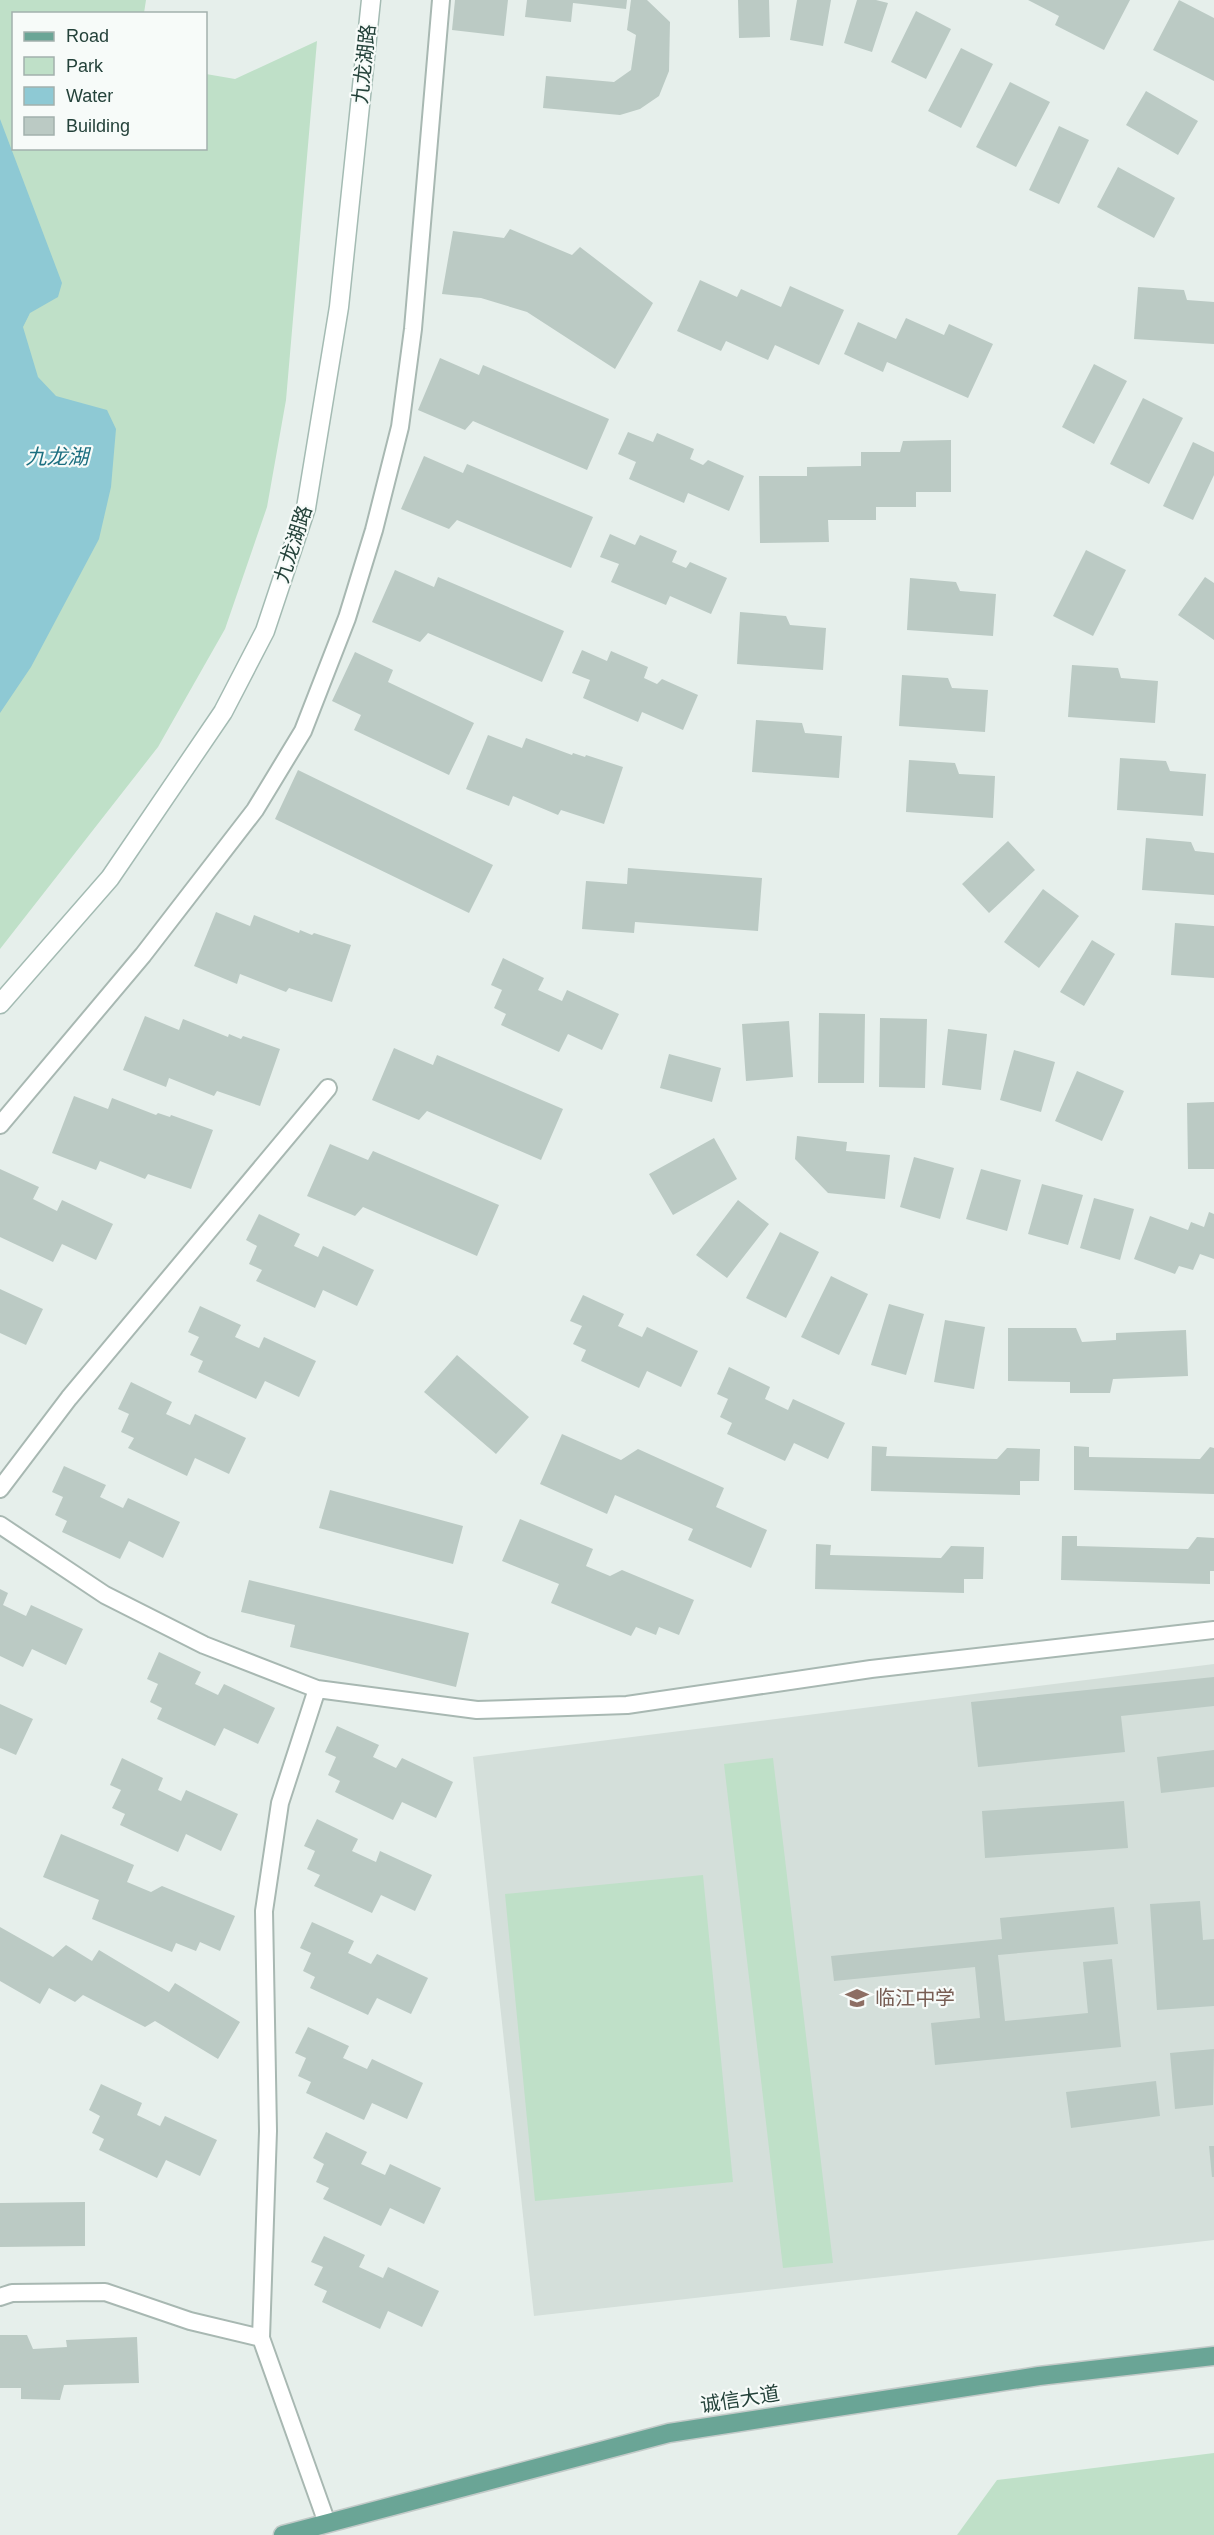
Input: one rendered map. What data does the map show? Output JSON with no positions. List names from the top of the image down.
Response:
{
  "streets": {
    "main road": ["诚信大道"],
    "street": ["九龙湖路"]
  },
  "water": ["九龙湖"],
  "places": {
    "school or university": ["临江中学"]
  },
  "legend": [
    "Road",
    "Park",
    "Water",
    "Building"
  ]
}
